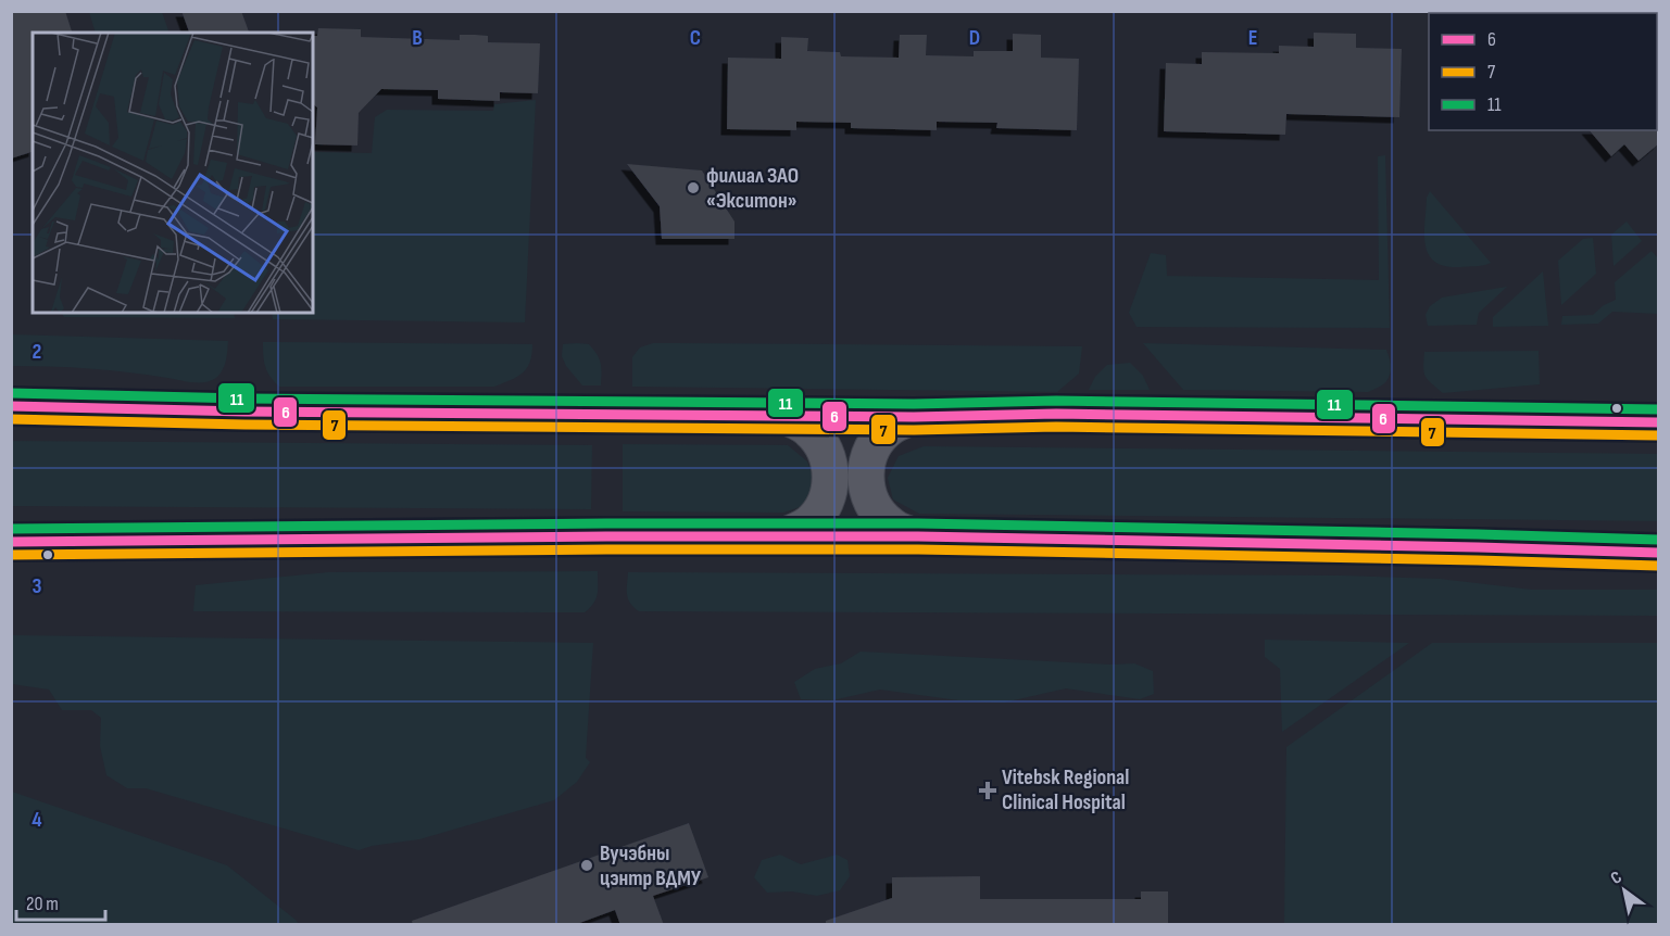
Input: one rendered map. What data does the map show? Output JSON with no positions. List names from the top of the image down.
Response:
{
  "places": {
    "other": ["филиал ЗАО «Экситон»", "Вучэбны цэнтр ВДМУ"],
    "health": ["Vitebsk Regional Clinical Hospital"]
  },
  "lines": ["transit line 11", "transit line 6", "transit line 7"],
  "legend": ["6", "7", "11"],
  "scale_bar": "20 m",
  "north": "top left",
  "grid": {
    "columns": [
      "B",
      "C",
      "D",
      "E"
    ],
    "rows": ["2", "3", "4"]
  }
}
